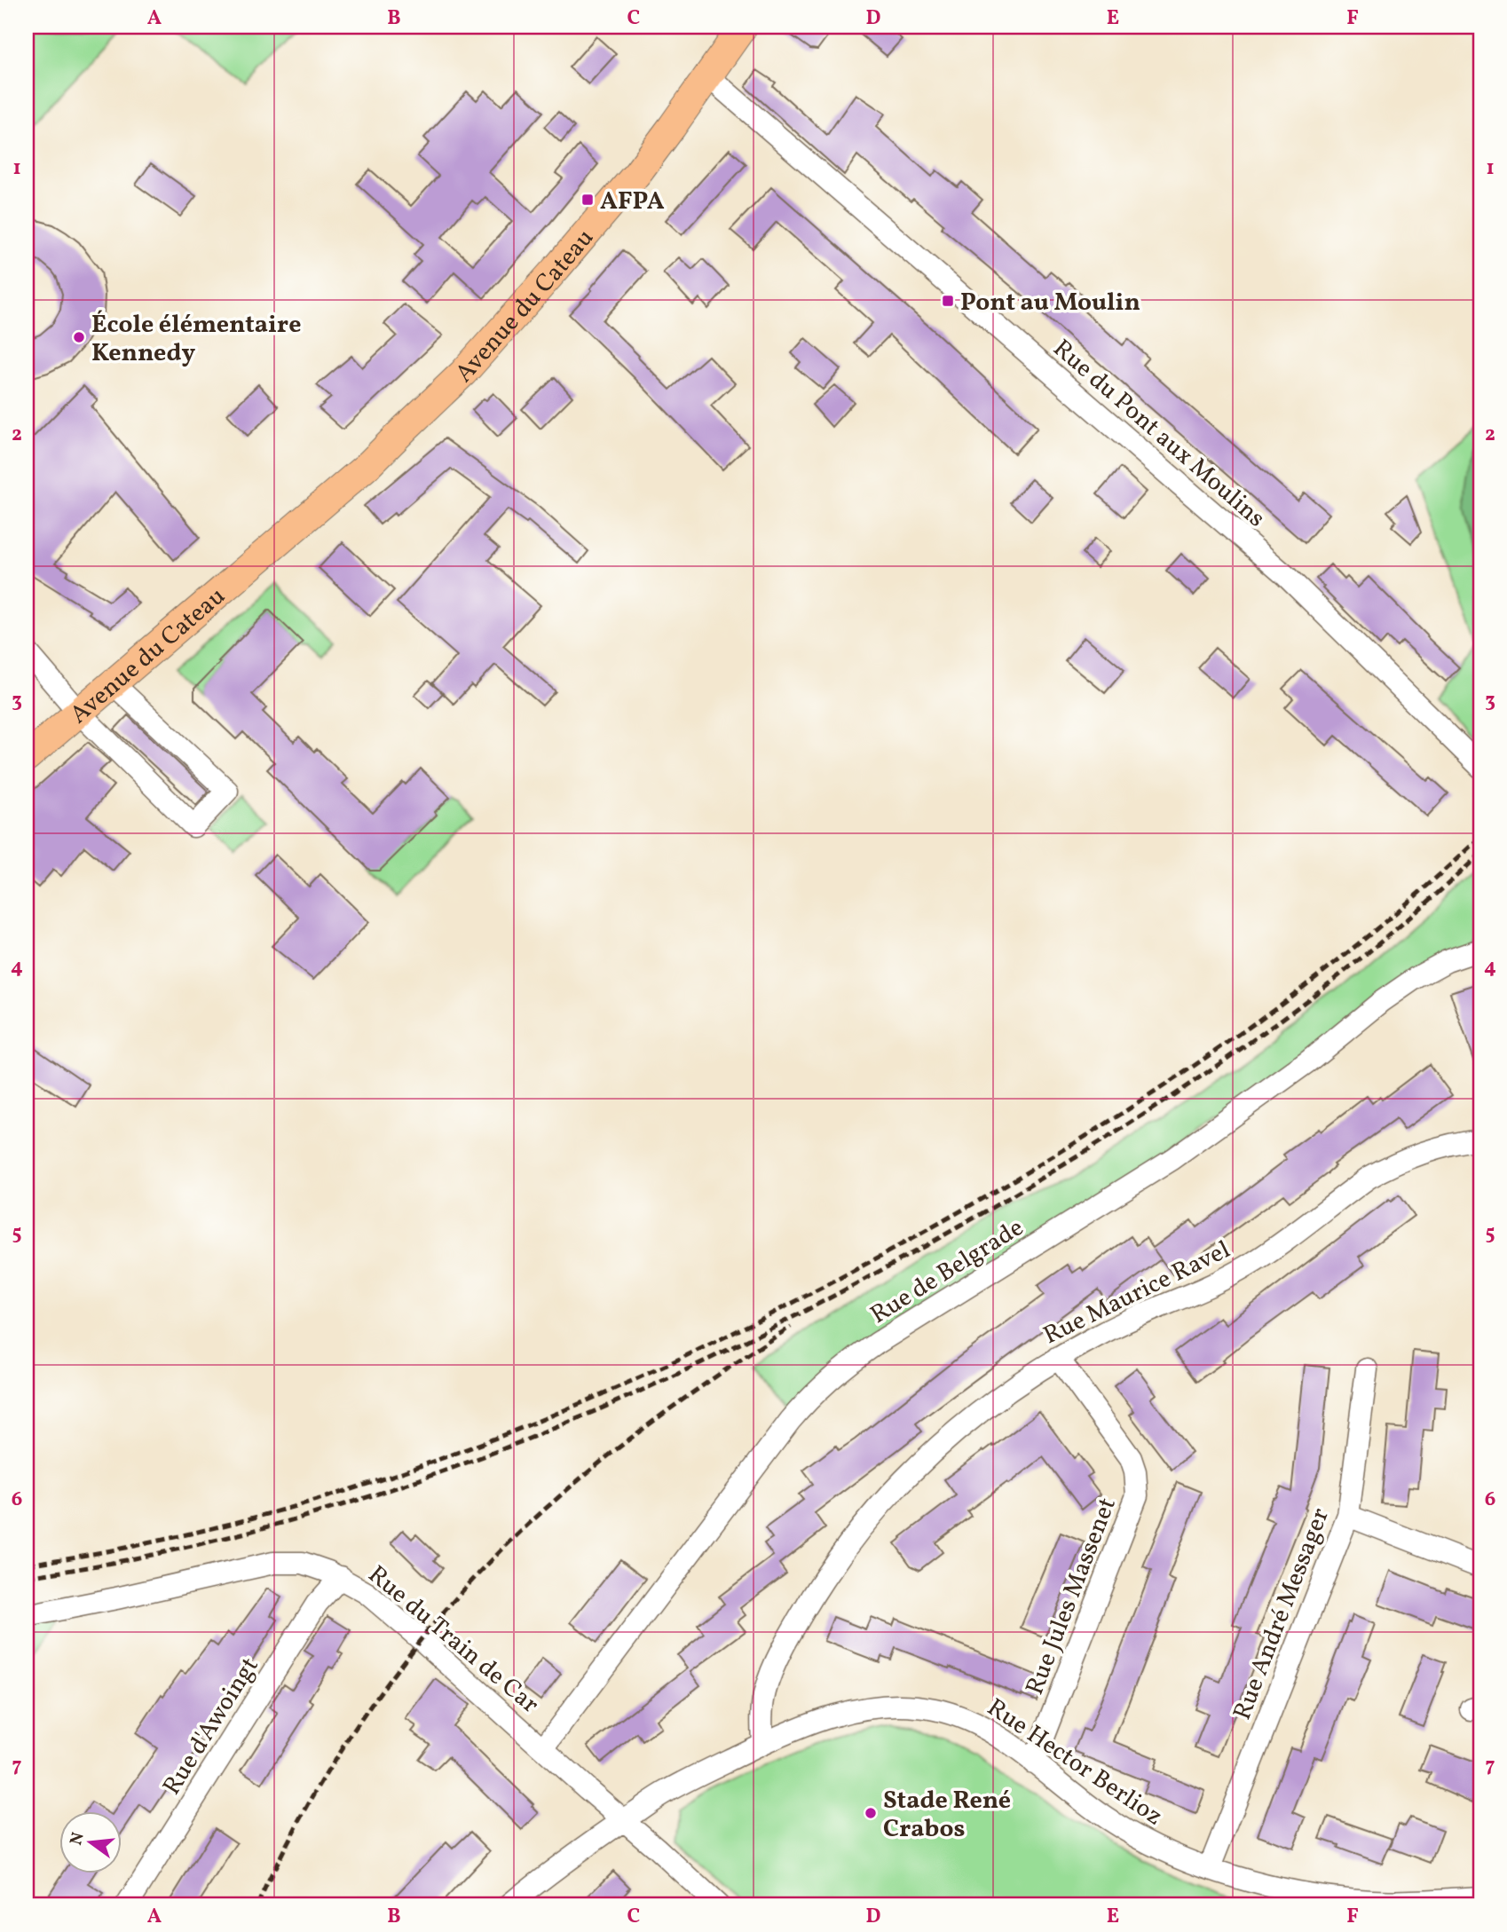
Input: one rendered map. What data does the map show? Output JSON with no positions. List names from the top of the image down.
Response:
{
  "streets": {
    "main road": ["Avenue du Cateau"],
    "street": [
      "Rue du Pont aux Moulins",
      "Rue de Belgrade",
      "Rue Maurice Ravel",
      "Rue Jules Massenet",
      "Rue André Messager",
      "Rue du Train de Car",
      "Rue d'Awoingt",
      "Rue Hector Berlioz"
    ]
  },
  "crossings": [
    ["Avenue du Cateau", "Rue du Pont aux Moulins"],
    ["Rue de Belgrade", "Rue du Train de Car"],
    ["Rue Maurice Ravel", "Rue Jules Massenet"],
    ["Rue Maurice Ravel", "Rue Hector Berlioz"],
    ["Rue Jules Massenet", "Rue Hector Berlioz"],
    ["Rue André Messager", "Rue Hector Berlioz"],
    ["Rue du Train de Car", "Rue d'Awoingt"],
    ["Rue du Train de Car", "Rue Hector Berlioz"]
  ],
  "places": {
    "transit": ["AFPA", "Pont au Moulin"],
    "other": ["École élémentaire Kennedy", "Stade René Crabos"]
  },
  "north": "left",
  "grid": {
    "columns": [
      "A",
      "B",
      "C",
      "D",
      "E",
      "F"
    ],
    "rows": [
      "1",
      "2",
      "3",
      "4",
      "5",
      "6",
      "7"
    ]
  }
}
